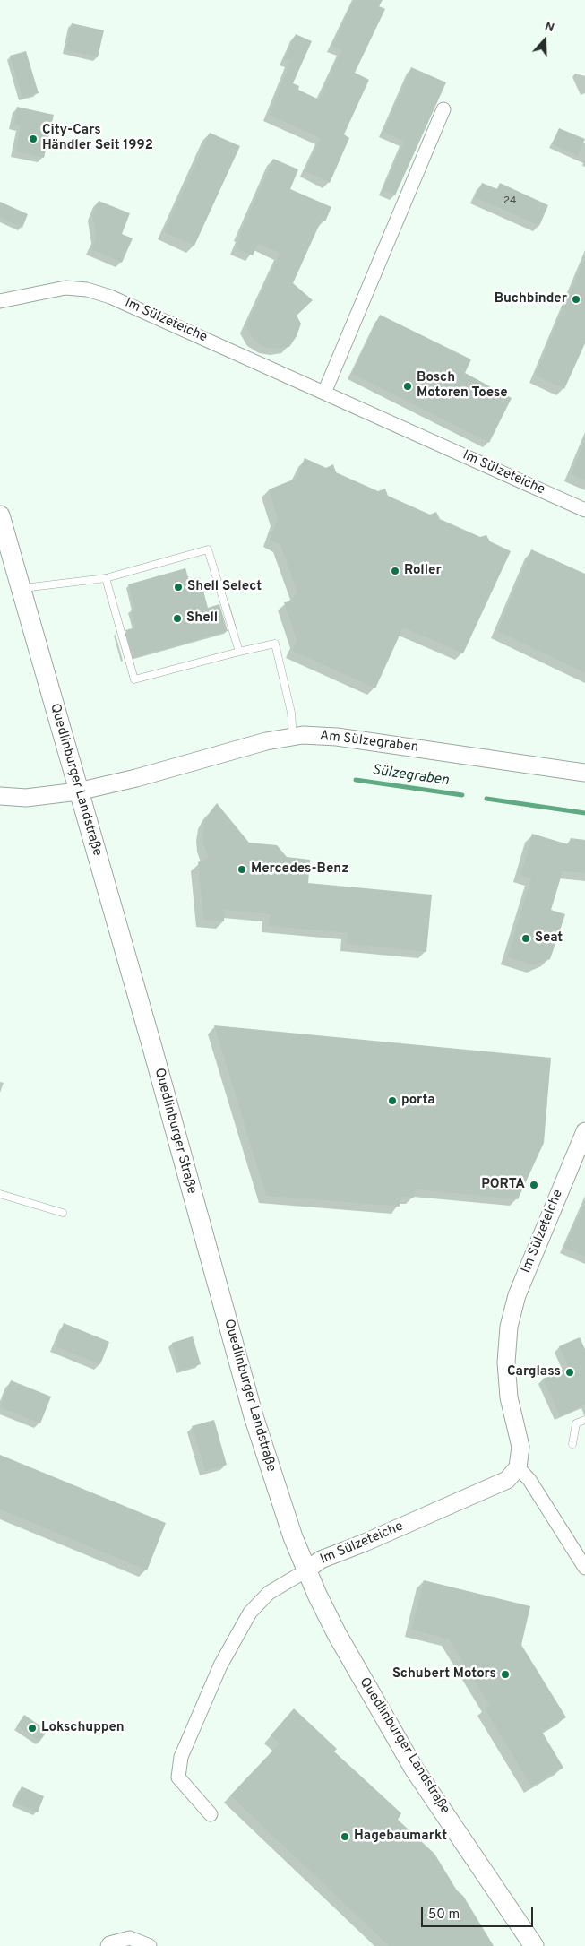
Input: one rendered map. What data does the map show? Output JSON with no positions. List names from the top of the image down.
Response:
{
  "streets": {
    "main road": ["Quedlinburger Landstraße", "Quedlinburger Straße"],
    "street": ["Im Sülzeteiche", "Am Sülzegraben"]
  },
  "crossings": [
    ["Im Sülzeteiche", "Quedlinburger Landstraße"],
    ["Am Sülzegraben", "Quedlinburger Landstraße"],
    ["Quedlinburger Landstraße", "Quedlinburger Straße"]
  ],
  "water": ["Sülzegraben"],
  "places": [
    "City-Cars Händler Seit 1992",
    "Buchbinder",
    "Bosch Motoren Toese",
    "Roller",
    "Shell Select",
    "Shell",
    "Mercedes-Benz",
    "Seat",
    "porta",
    "PORTA",
    "Carglass",
    "Schubert Motors",
    "Lokschuppen",
    "Hagebaumarkt"
  ],
  "house_numbers": ["24"],
  "scale_bar": "50 m",
  "north": "top"
}
